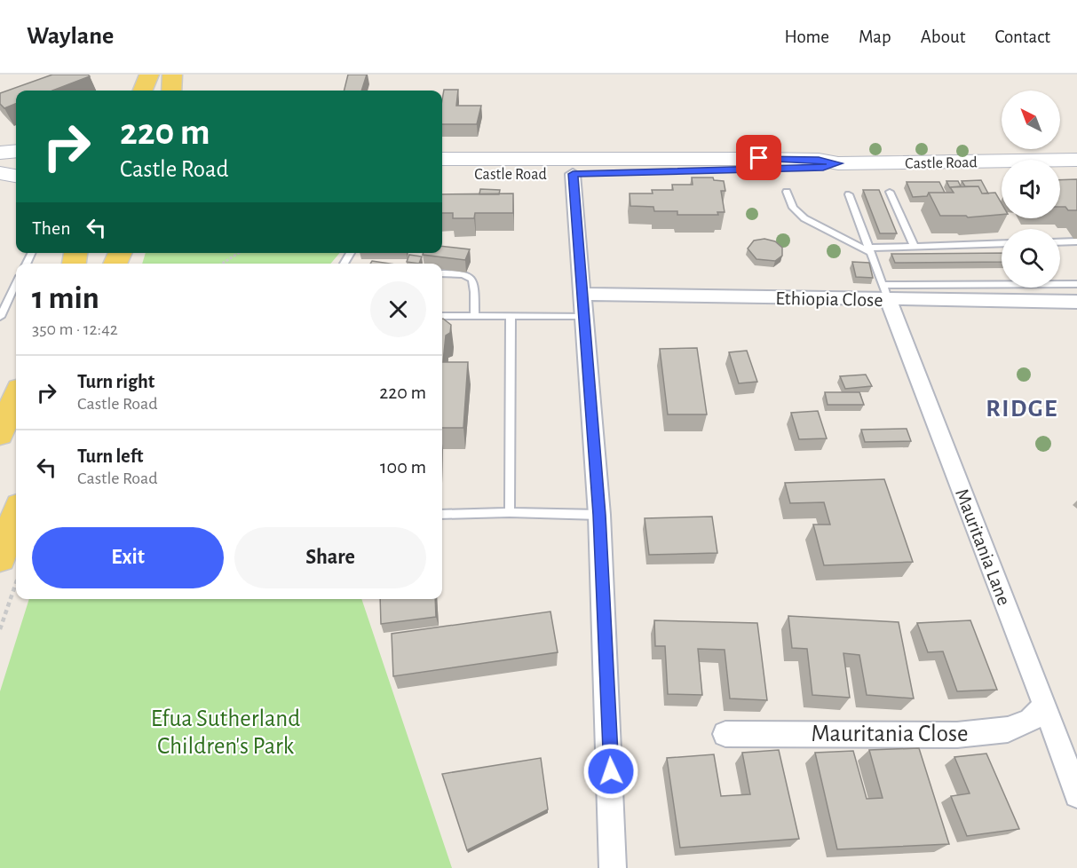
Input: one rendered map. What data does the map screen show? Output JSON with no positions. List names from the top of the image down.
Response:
{
  "streets": {
    "main road": ["Castle Road"],
    "street": ["Ethiopia Close", "Mauritania Lane", "Mauritania Close"]
  },
  "crossings": [
    ["Ethiopia Close", "Mauritania Lane"],
    ["Mauritania Lane", "Mauritania Close"]
  ],
  "districts": ["RIDGE"],
  "parks": ["Efua Sutherland Children's Park"],
  "north": "top left",
  "page": {
    "header": "Waylane",
    "nav": [
      "Home",
      "Map",
      "About",
      "Contact"
    ],
    "turn": ["220 m", "Castle Road"],
    "then": "Then",
    "heading": ["1 min", "350 m · 12:42"],
    "list": [
      {
        "name": "Turn right",
        "note": "Castle Road",
        "value": "220 m"
      },
      {
        "name": "Turn left",
        "note": "Castle Road",
        "value": "100 m"
      }
    ],
    "buttons": ["Exit", "Share"]
  }
}
